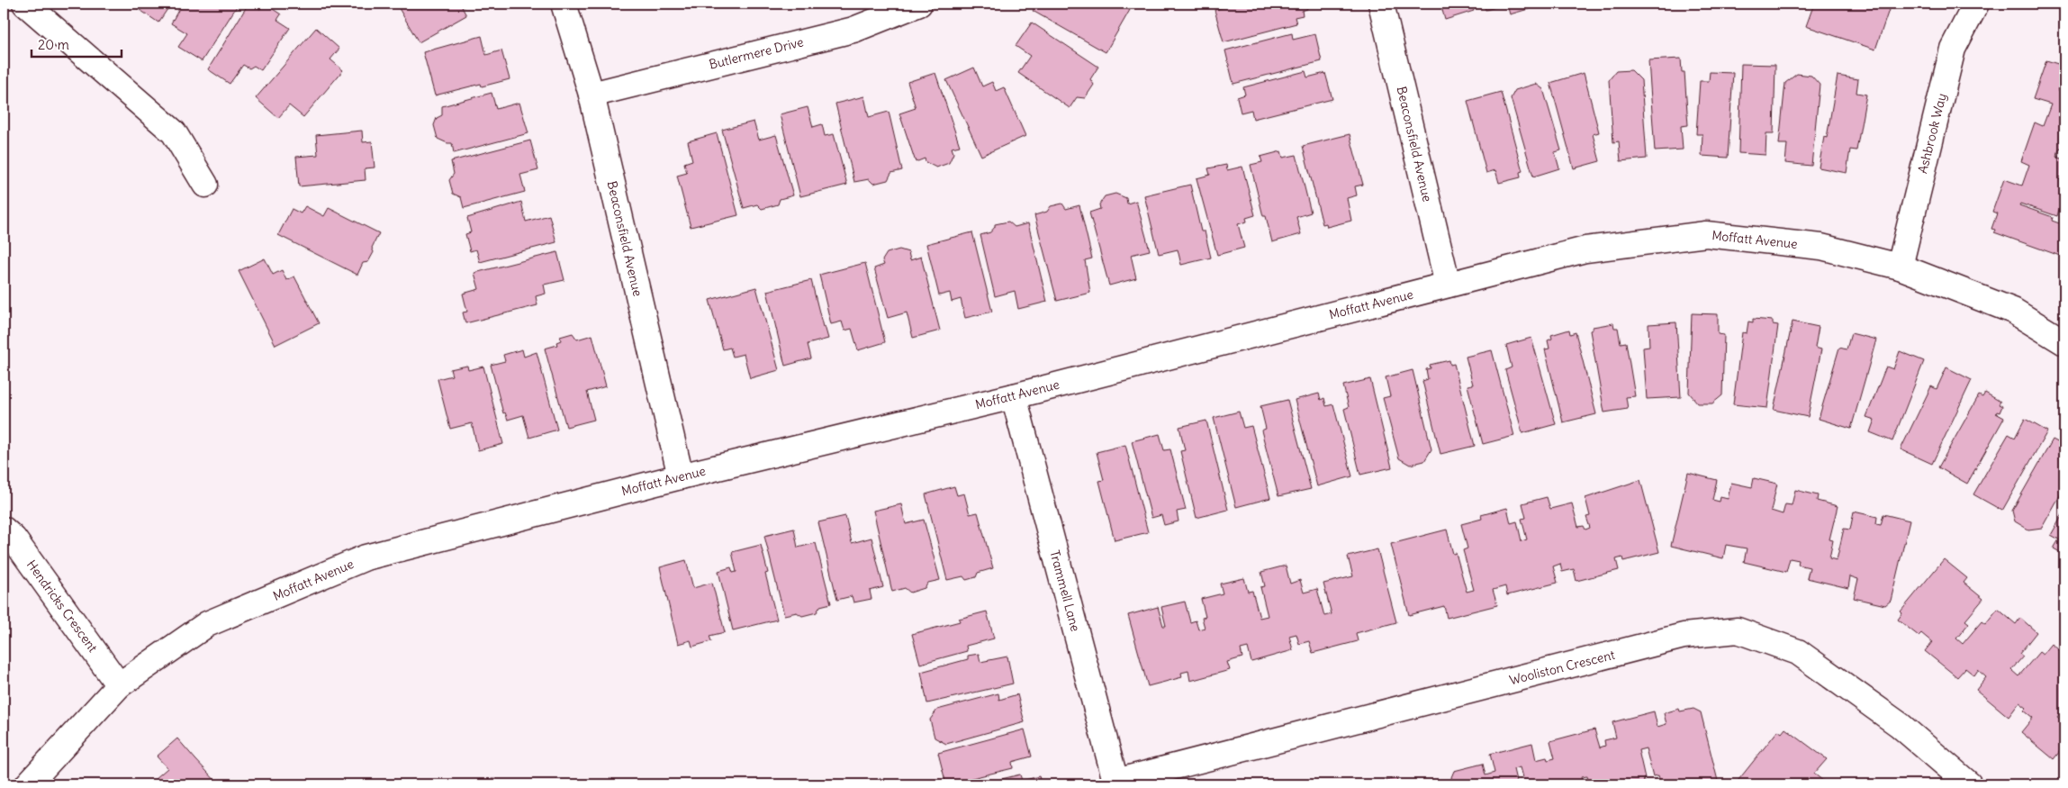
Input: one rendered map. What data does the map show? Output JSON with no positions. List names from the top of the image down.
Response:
{
  "streets": {
    "street": [
      "Butlermere Drive",
      "Ashbrook Way",
      "Beaconsfield Avenue",
      "Moffatt Avenue",
      "Trammell Lane",
      "Hendricks Crescent",
      "Wooliston Crescent"
    ]
  },
  "crossings": [
    ["Butlermere Drive", "Beaconsfield Avenue"],
    ["Ashbrook Way", "Moffatt Avenue"],
    ["Beaconsfield Avenue", "Moffatt Avenue"],
    ["Moffatt Avenue", "Trammell Lane"],
    ["Moffatt Avenue", "Hendricks Crescent"],
    ["Trammell Lane", "Wooliston Crescent"]
  ],
  "scale_bar": "20 m"
}
